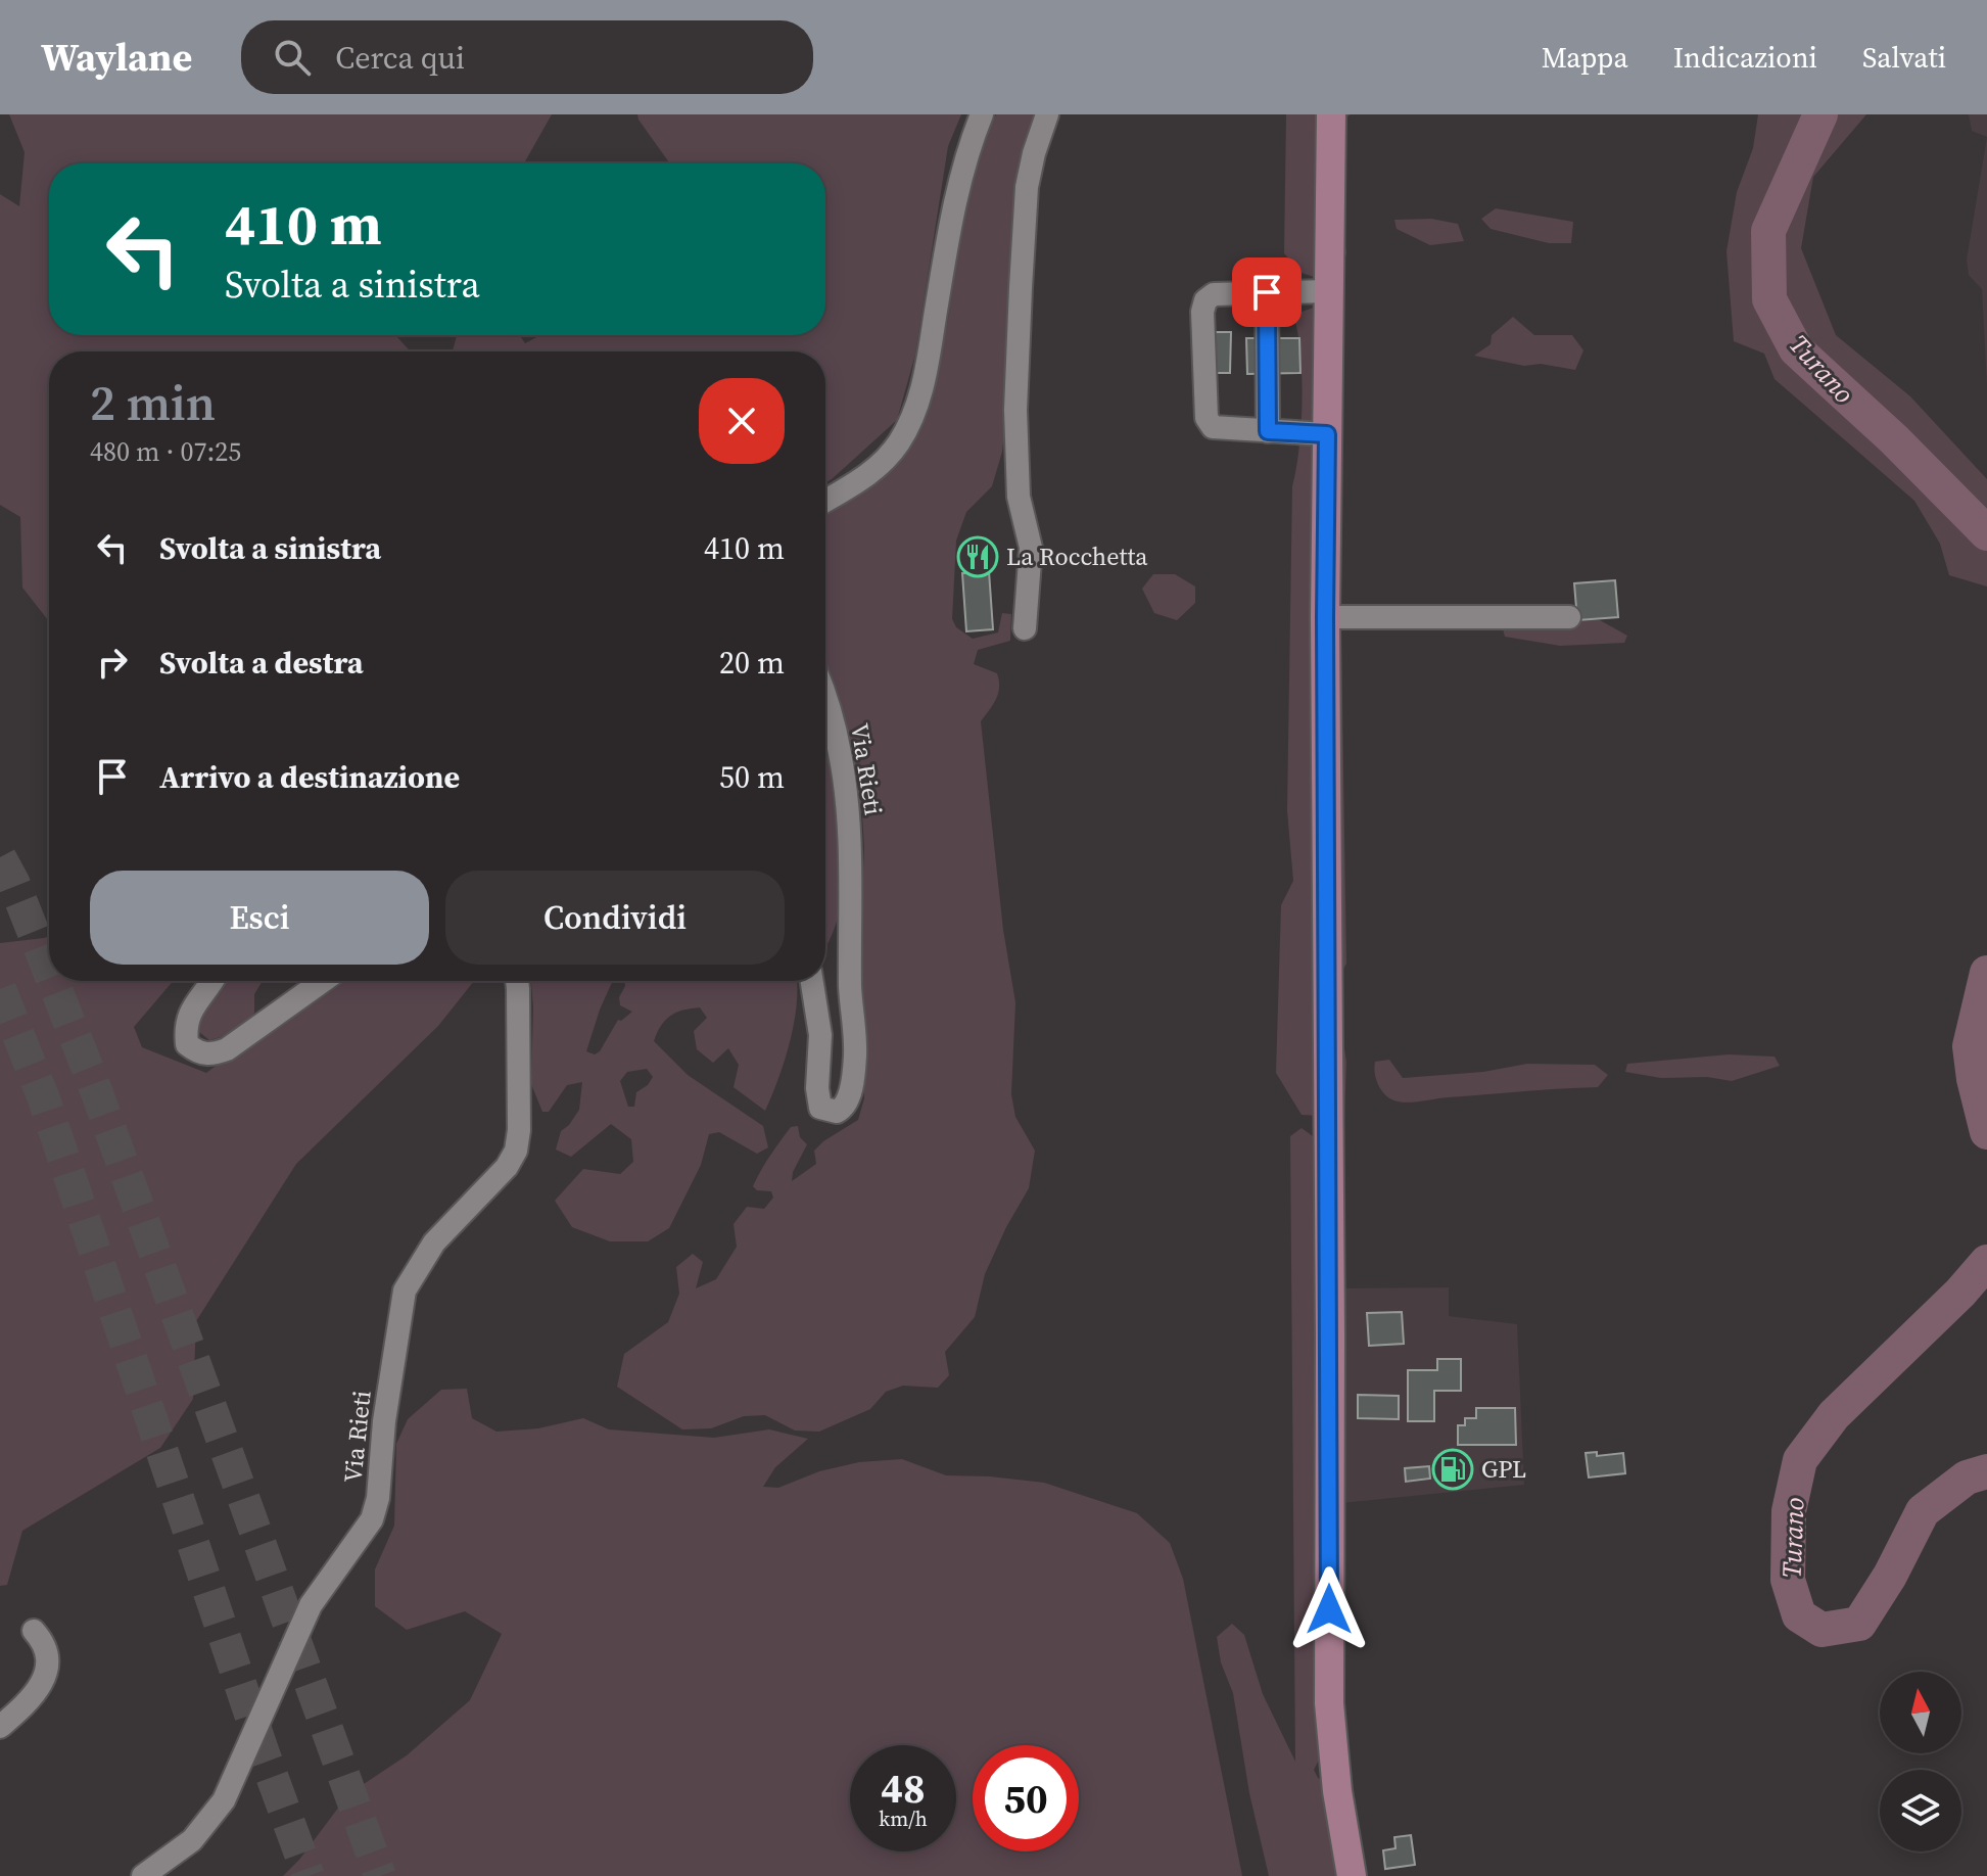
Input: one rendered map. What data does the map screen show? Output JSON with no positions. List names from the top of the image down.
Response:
{
  "streets": {
    "street": ["Via Rieti"]
  },
  "water": ["Turano"],
  "places": {
    "restaurant": ["La Rocchetta"],
    "fuel station": ["GPL"]
  },
  "north": "top",
  "page": {
    "header": "Waylane",
    "search": "Cerca qui",
    "nav": ["Mappa", "Indicazioni", "Salvati"],
    "turn": ["410 m", "Svolta a sinistra"],
    "heading": ["2 min", "480 m · 07:25"],
    "list": [
      {
        "name": "Svolta a sinistra",
        "value": "410 m"
      },
      {
        "name": "Svolta a destra",
        "value": "20 m"
      },
      {
        "name": "Arrivo a destinazione",
        "value": "50 m"
      }
    ],
    "buttons": ["Esci", "Condividi"],
    "speed": "48 km/h",
    "limit": "50"
  }
}
